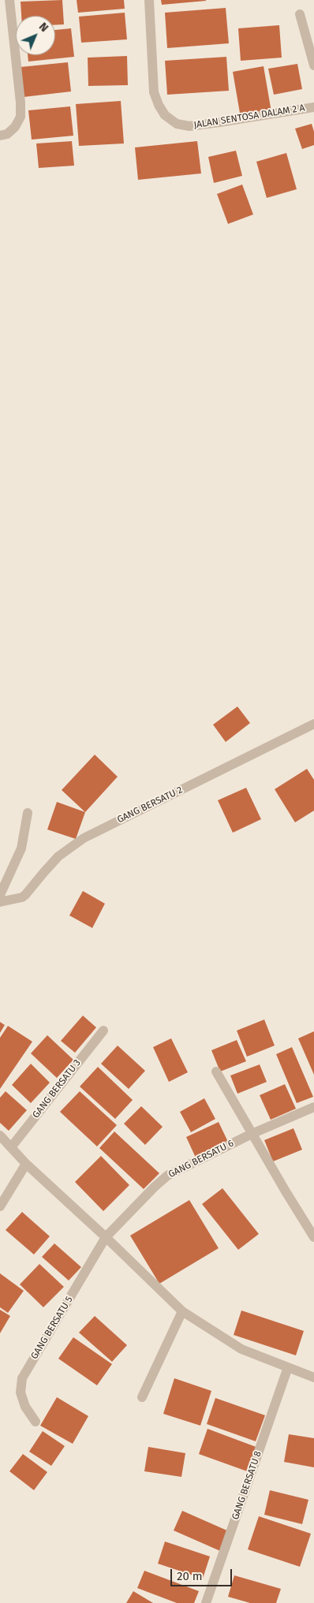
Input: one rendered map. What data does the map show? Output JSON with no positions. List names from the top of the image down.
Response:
{
  "streets": {
    "street": [
      "JALAN SENTOSA DALAM 2 A",
      "GANG BERSATU 2",
      "GANG BERSATU 3",
      "GANG BERSATU 6",
      "GANG BERSATU 5",
      "GANG BERSATU 8"
    ]
  },
  "crossings": [
    ["GANG BERSATU 6", "GANG BERSATU 5"]
  ],
  "scale_bar": "20 m",
  "north": "top right"
}
